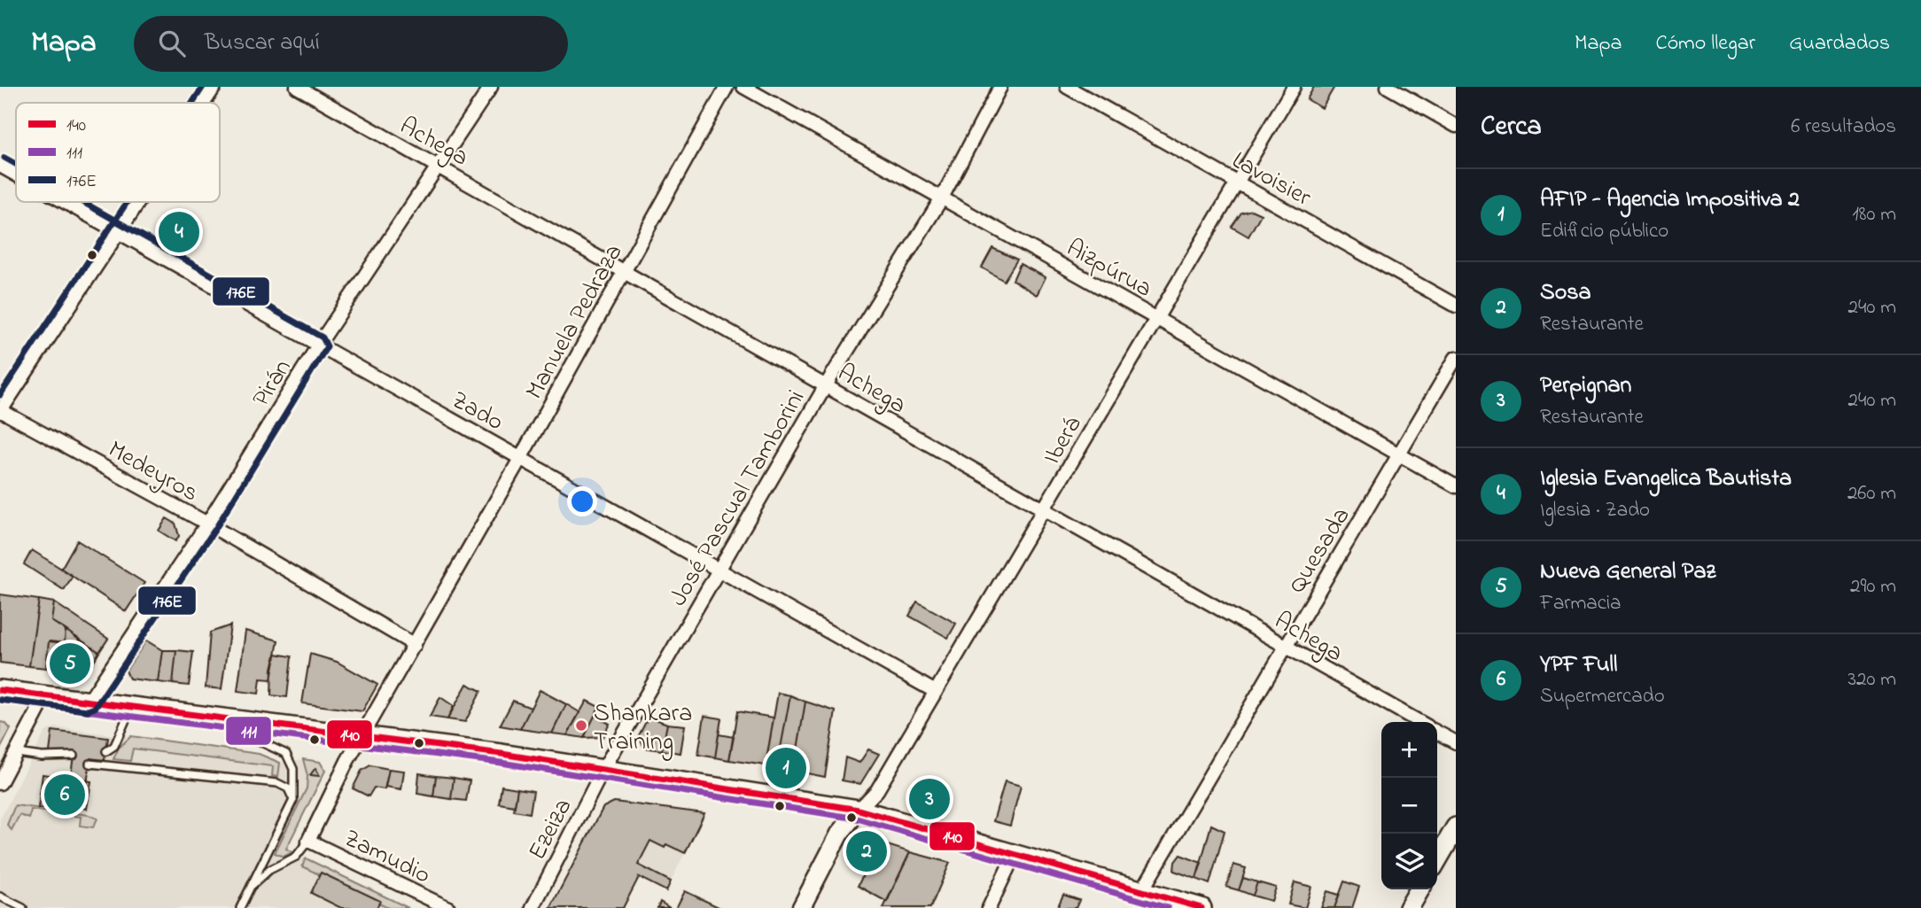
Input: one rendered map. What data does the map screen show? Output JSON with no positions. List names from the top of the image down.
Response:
{
  "streets": {
    "street": [
      "Achega",
      "Lavoisier",
      "Aizpúrua",
      "Manuela Pedraza",
      "Pirán",
      "Zado",
      "Iberá",
      "Medeyros",
      "José Pascual Tamborini",
      "Quesada",
      "Ezeiza",
      "Zamudio"
    ]
  },
  "crossings": [
    ["Achega", "Manuela Pedraza"],
    ["Achega", "Pirán"],
    ["Achega", "Iberá"],
    ["Achega", "José Pascual Tamborini"],
    ["Achega", "Quesada"],
    ["Lavoisier", "Iberá"],
    ["Aizpúrua", "Iberá"],
    ["Aizpúrua", "José Pascual Tamborini"],
    ["Aizpúrua", "Quesada"],
    ["Manuela Pedraza", "Zado"],
    ["Manuela Pedraza", "Medeyros"],
    ["Manuela Pedraza", "Zamudio"],
    ["Pirán", "Zado"],
    ["Pirán", "Medeyros"],
    ["Zado", "Iberá"],
    ["Zado", "José Pascual Tamborini"],
    ["José Pascual Tamborini", "Ezeiza"]
  ],
  "places": ["Shankara Training"],
  "lines": ["transit line 176E", "transit line 140", "transit line 111"],
  "legend": ["140", "111", "176E"],
  "page": {
    "header": "Mapa",
    "search": "Buscar aquí",
    "nav": ["Mapa", "Cómo llegar", "Guardados"],
    "heading": ["Cerca", "6 resultados"],
    "list": [
      {
        "mark": "1",
        "name": "AFIP - Agencia Impositiva 2",
        "note": "Edificio público",
        "value": "180 m"
      },
      {
        "mark": "2",
        "name": "Sosa",
        "note": "Restaurante",
        "value": "240 m"
      },
      {
        "mark": "3",
        "name": "Perpignan",
        "note": "Restaurante",
        "value": "240 m"
      },
      {
        "mark": "4",
        "name": "Iglesia Evangelica Bautista",
        "note": "Iglesia · Zado",
        "value": "260 m"
      },
      {
        "mark": "5",
        "name": "Nueva General Paz",
        "note": "Farmacia",
        "value": "290 m"
      },
      {
        "mark": "6",
        "name": "YPF Full",
        "note": "Supermercado",
        "value": "320 m"
      }
    ],
    "pins": [
      "4",
      "5",
      "1",
      "6",
      "3",
      "2"
    ],
    "map_buttons": ["+", "−"]
  }
}
